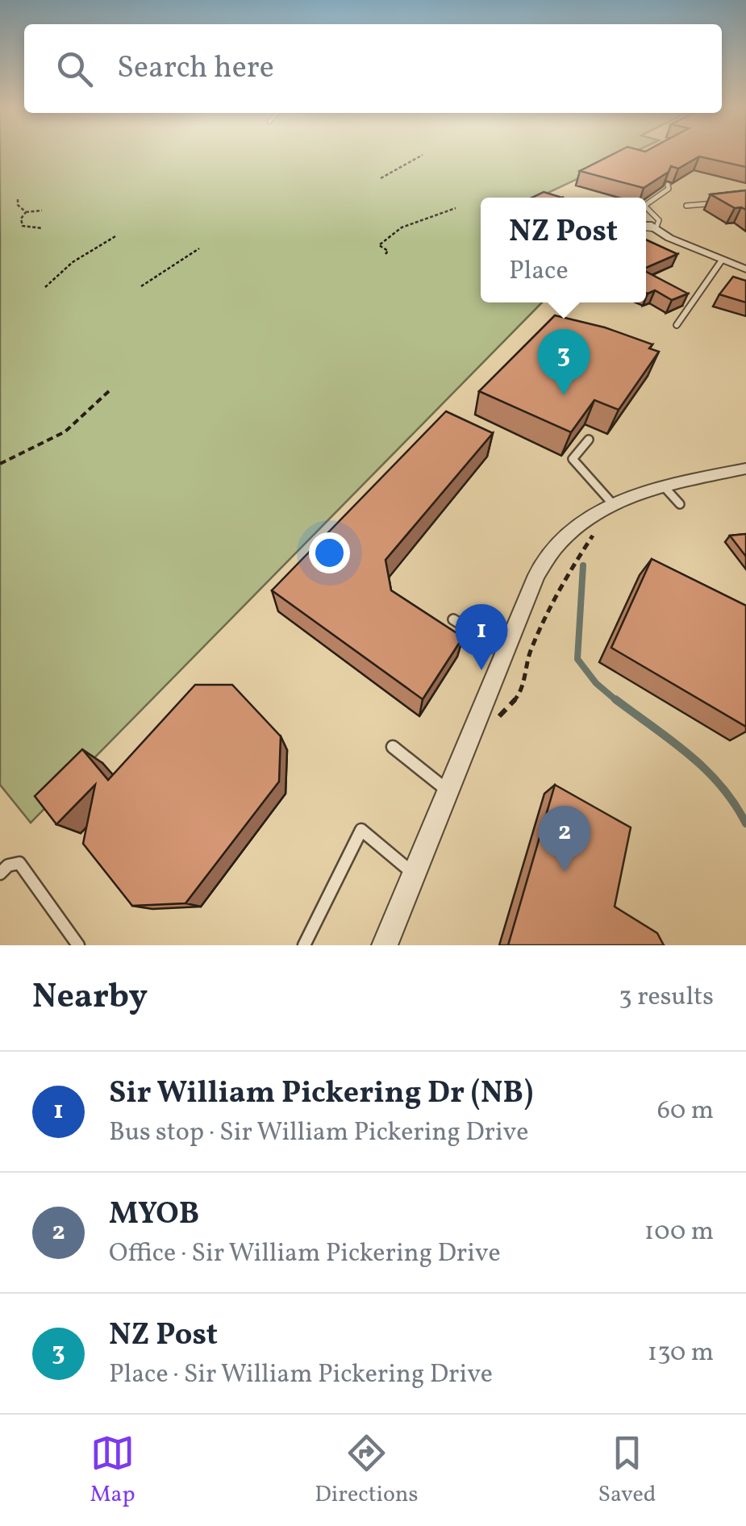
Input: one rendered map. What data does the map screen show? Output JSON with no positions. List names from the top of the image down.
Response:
{
  "page": {
    "search": "Search here",
    "popup": ["NZ Post", "Place"],
    "pins": ["3", "1", "2"],
    "heading": ["Nearby", "3 results"],
    "list": [
      {
        "mark": "1",
        "name": "Sir William Pickering Dr (NB)",
        "note": "Bus stop · Sir William Pickering Drive",
        "value": "60 m"
      },
      {
        "mark": "2",
        "name": "MYOB",
        "note": "Office · Sir William Pickering Drive",
        "value": "100 m"
      },
      {
        "mark": "3",
        "name": "NZ Post",
        "note": "Place · Sir William Pickering Drive",
        "value": "130 m"
      }
    ],
    "nav": ["Map", "Directions", "Saved"]
  }
}
